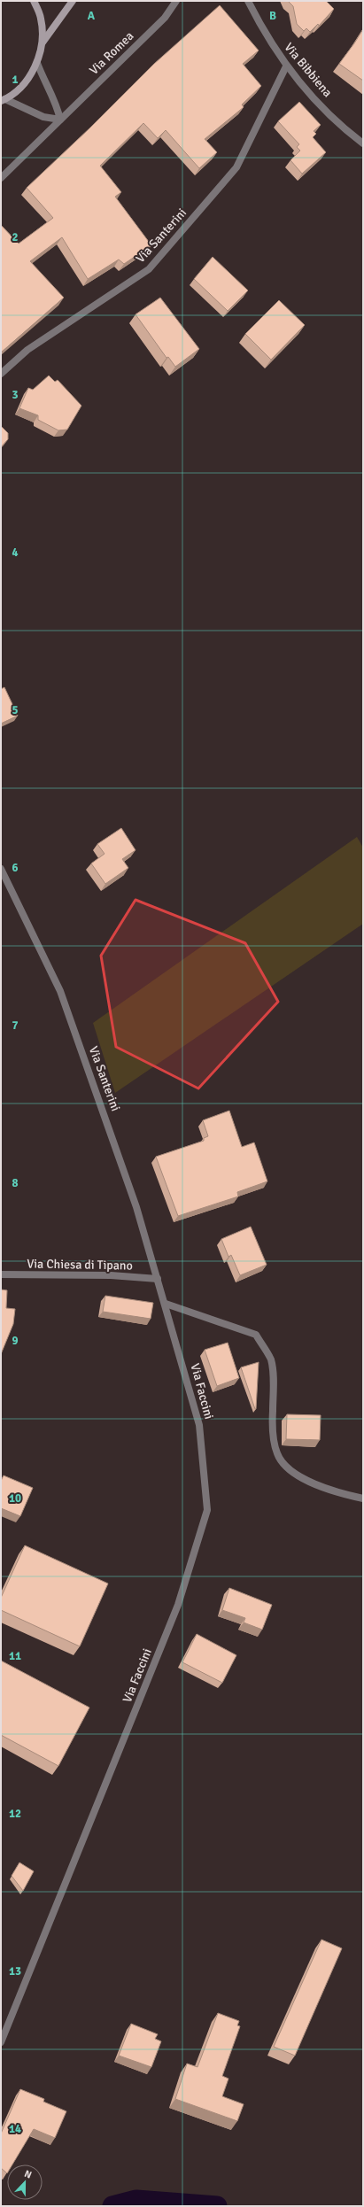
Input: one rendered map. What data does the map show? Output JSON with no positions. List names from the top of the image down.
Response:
{
  "streets": {
    "street": [
      "Via Romea",
      "Via Bibbiena",
      "Via Santerini",
      "Via Chiesa di Tipano",
      "Via Faccini"
    ]
  },
  "crossings": [
    ["Via Bibbiena", "Via Santerini"],
    ["Via Santerini", "Via Chiesa di Tipano"],
    ["Via Santerini", "Via Faccini"]
  ],
  "north": "top",
  "grid": {
    "columns": ["A", "B"],
    "rows": [
      "1",
      "2",
      "3",
      "4",
      "5",
      "6",
      "7",
      "8",
      "9",
      "10",
      "11",
      "12",
      "13",
      "14"
    ]
  }
}
